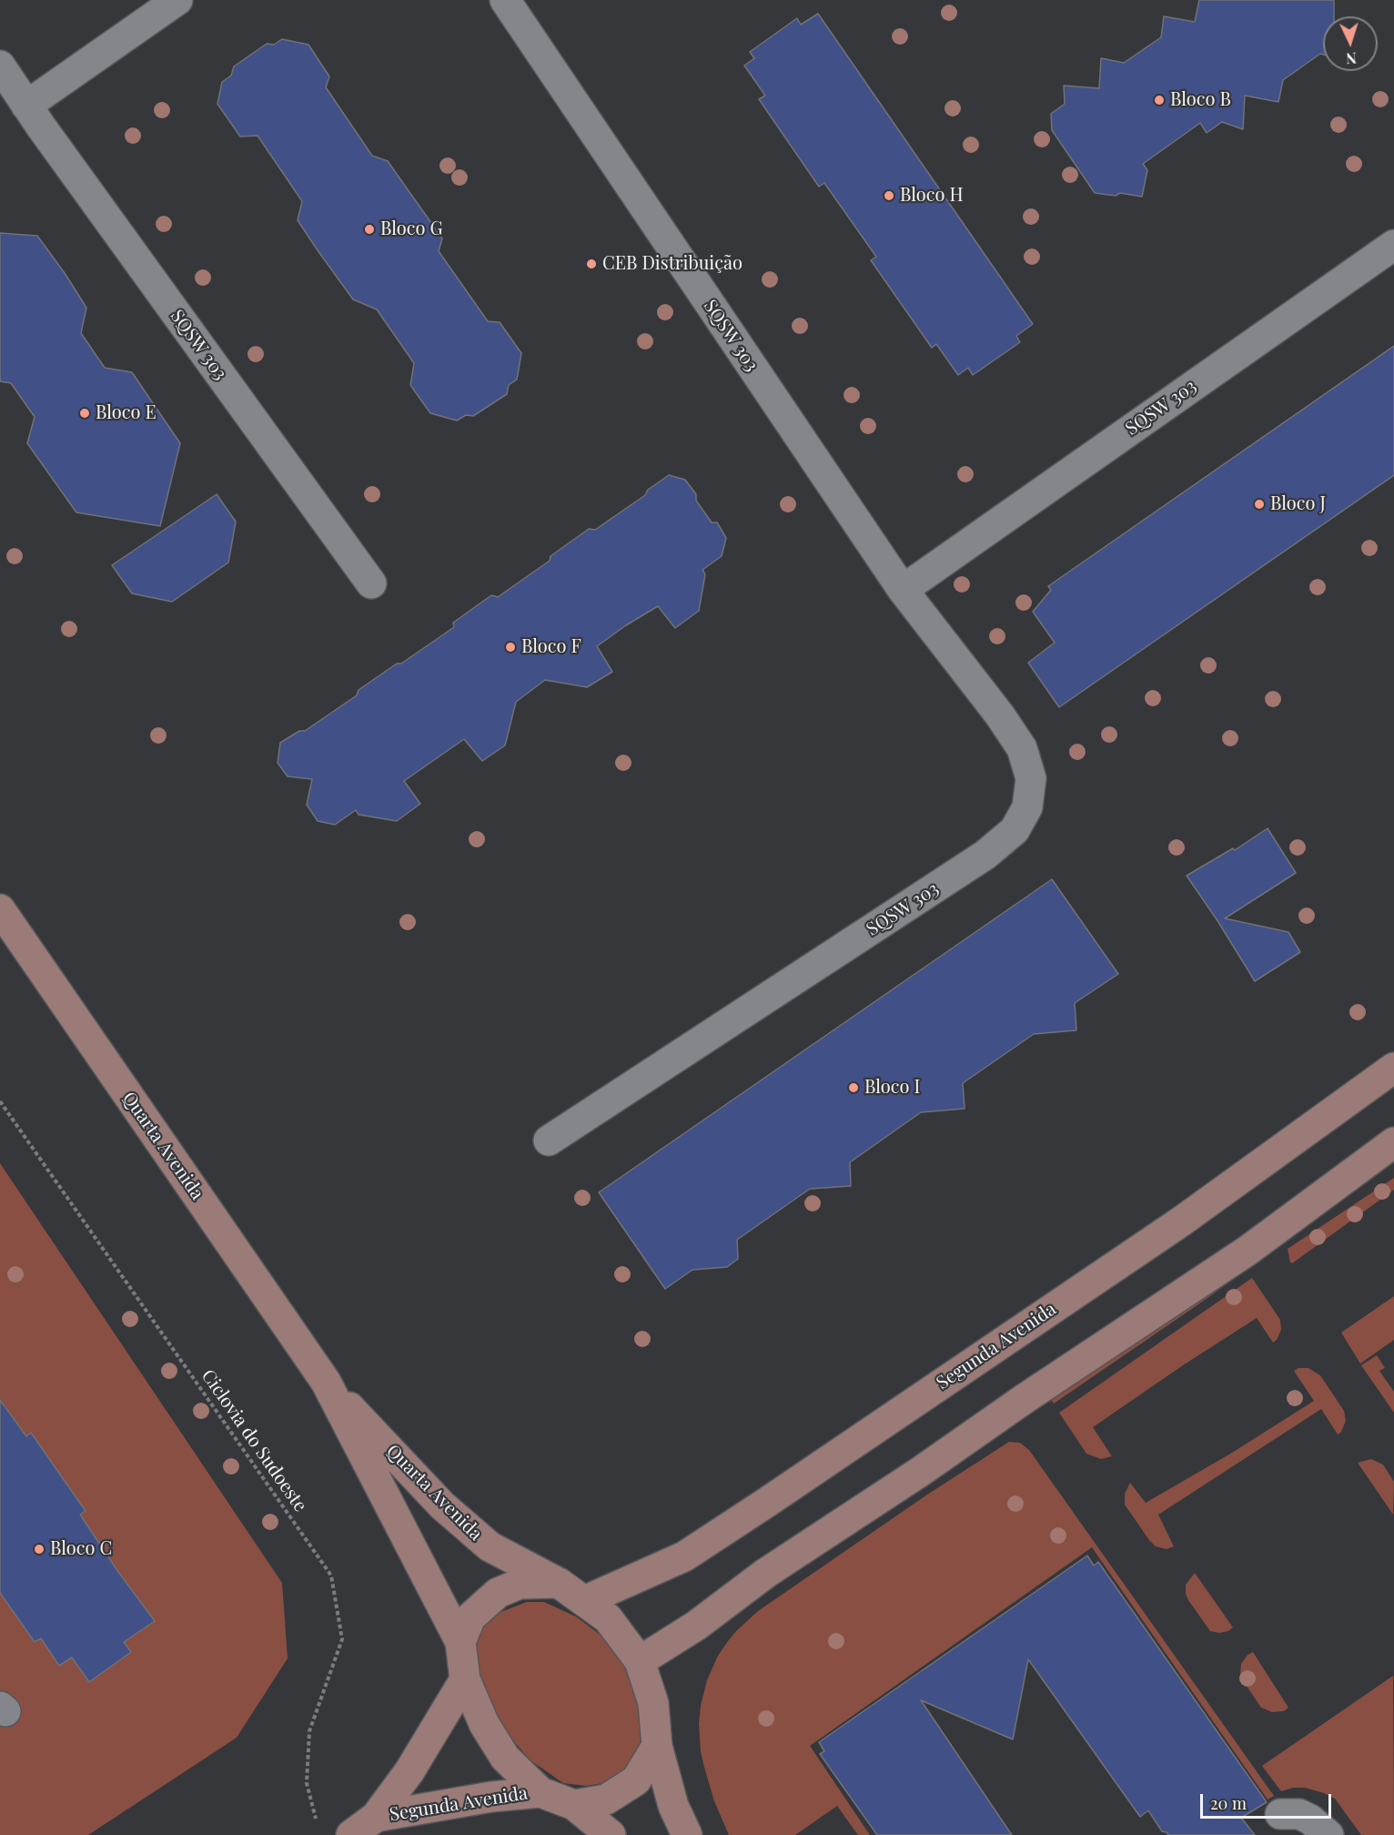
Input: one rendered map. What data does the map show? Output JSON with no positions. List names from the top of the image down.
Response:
{
  "streets": {
    "street": ["SQSW 303", "Quarta Avenida", "Segunda Avenida"],
    "path": ["Ciclovia do Sudoeste"]
  },
  "crossings": [
    ["Quarta Avenida", "Segunda Avenida"]
  ],
  "places": [
    "Bloco B",
    "Bloco H",
    "Bloco G",
    "CEB Distribuição",
    "Bloco E",
    "Bloco J",
    "Bloco F",
    "Bloco I",
    "Bloco C"
  ],
  "scale_bar": "20 m",
  "north": "bottom"
}
